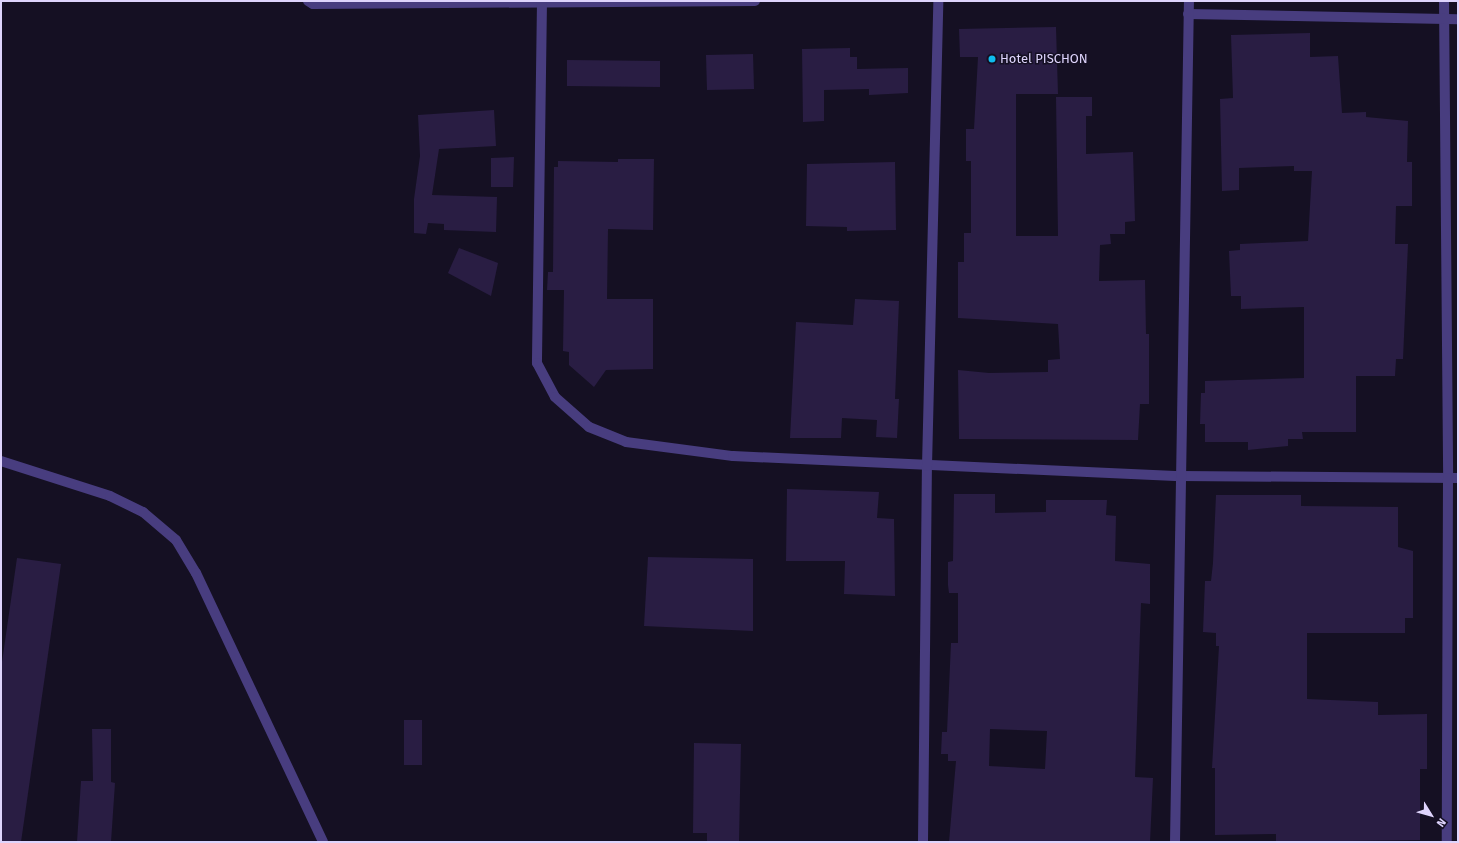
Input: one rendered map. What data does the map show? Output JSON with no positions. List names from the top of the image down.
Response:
{
  "places": ["Hotel PISCHON"],
  "north": "bottom right"
}
